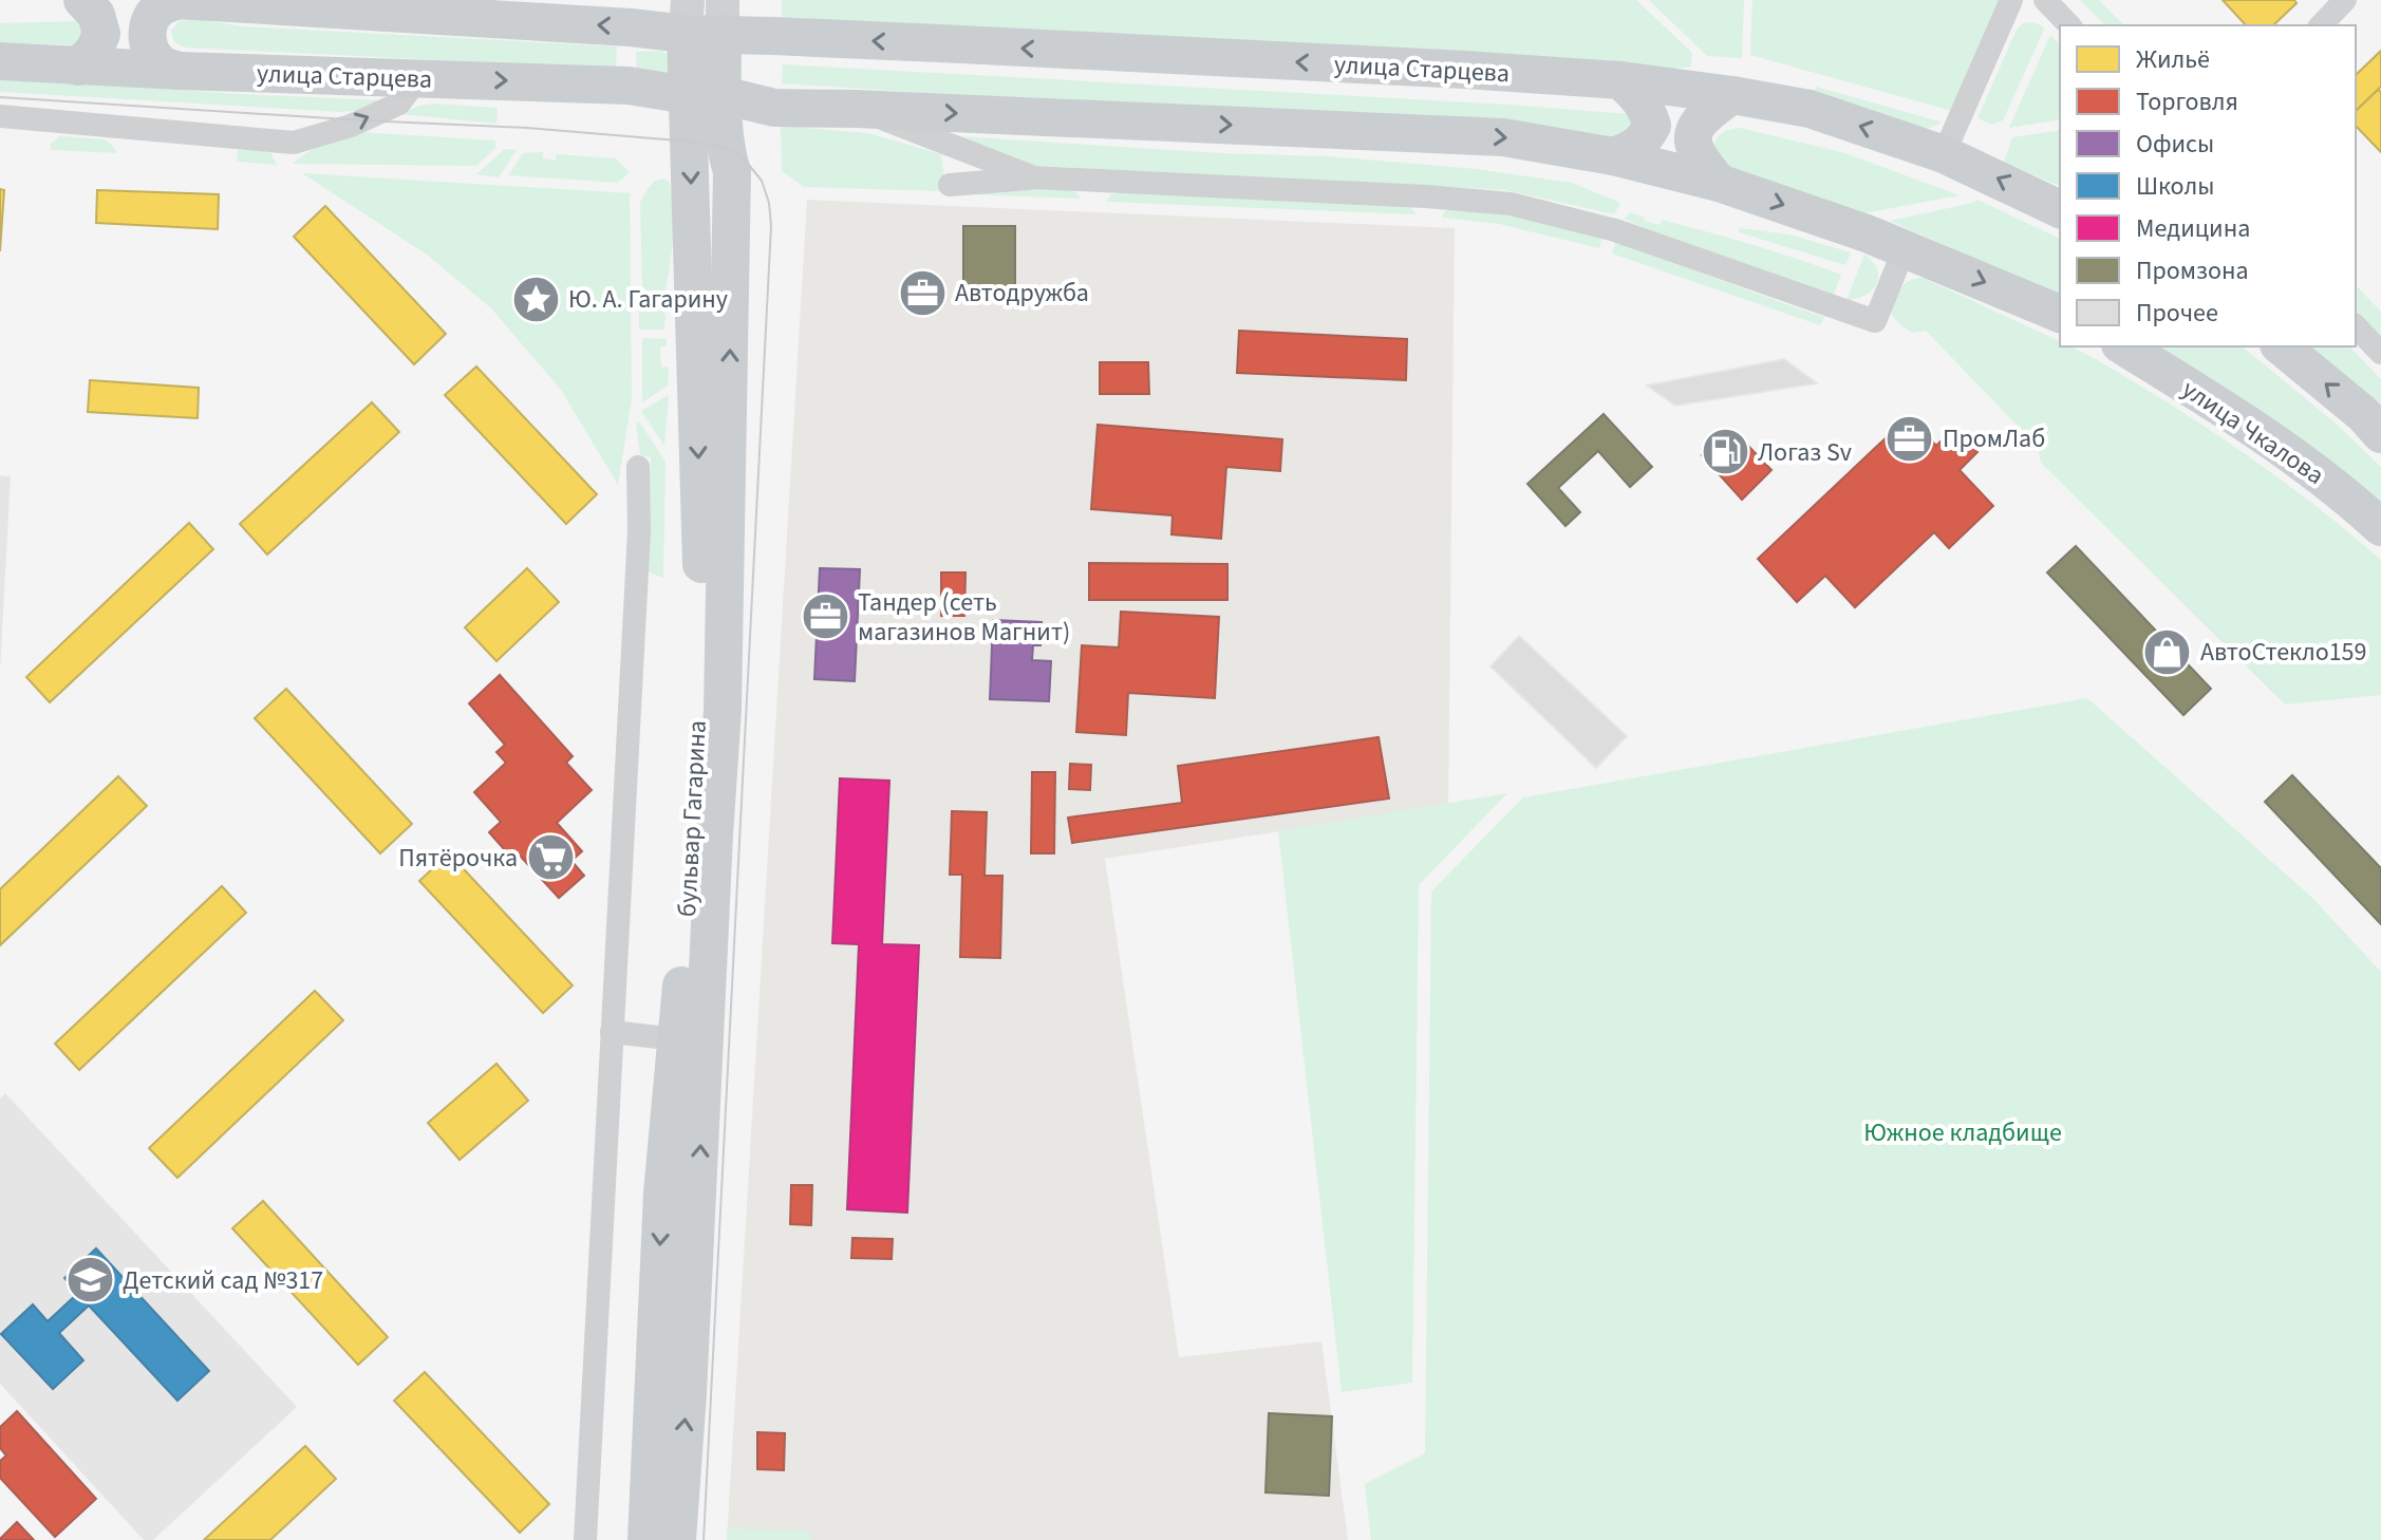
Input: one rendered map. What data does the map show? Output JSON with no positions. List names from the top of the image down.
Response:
{
  "streets": {
    "main road": ["улица Старцева", "улица Чкалова", "бульвар Гагарина"]
  },
  "crossings": [
    ["улица Старцева", "бульвар Гагарина"]
  ],
  "parks": ["Южное кладбище"],
  "places": {
    "office": ["Автодружба", "ПромЛаб", "Тандер (сеть магазинов Магнит)"],
    "place": ["Ю. А. Гагарину"],
    "fuel station": ["Логаз Sv"],
    "shop": ["АвтоСтекло159"],
    "supermarket": ["Пятёрочка"],
    "school or university": ["Детский сад №317"]
  },
  "legend": [
    "Жильё",
    "Торговля",
    "Офисы",
    "Школы",
    "Медицина",
    "Промзона",
    "Прочее"
  ]
}
